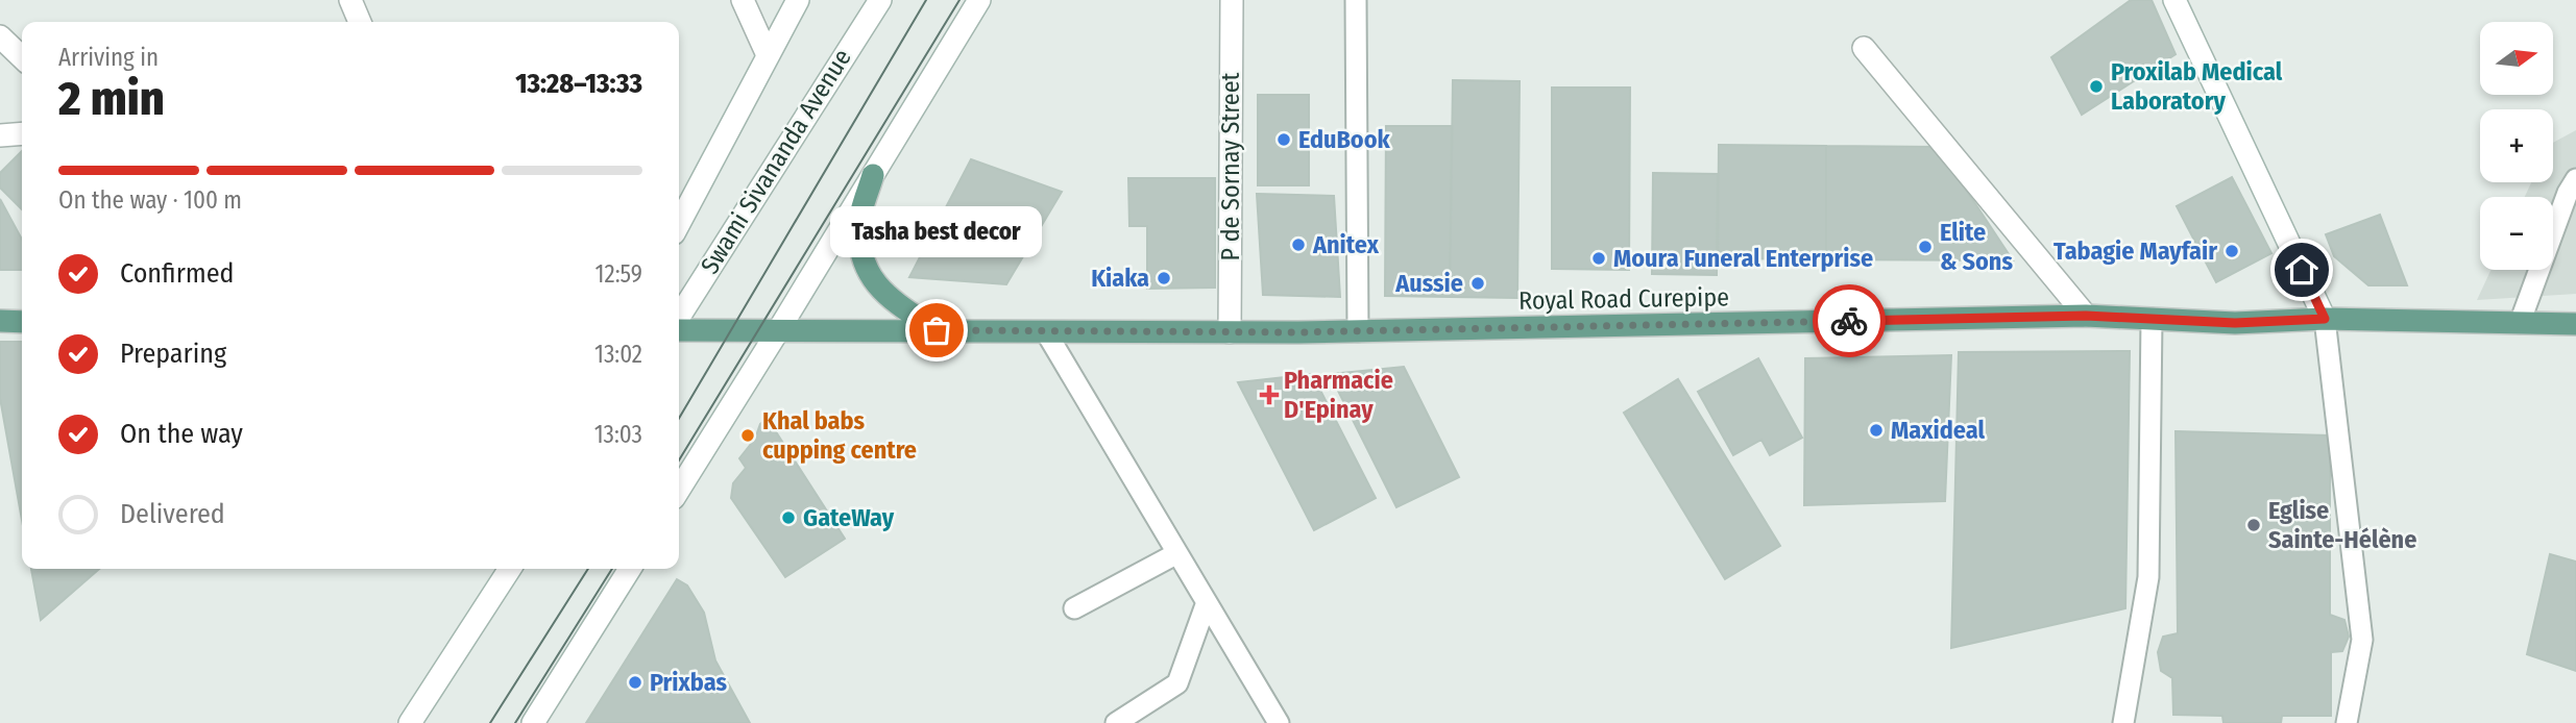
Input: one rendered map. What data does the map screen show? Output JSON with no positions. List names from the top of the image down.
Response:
{
  "streets": {
    "main road": ["Royal Road Curepipe"],
    "street": ["Swami Sivananda Avenue", "P de Sornay Street"]
  },
  "crossings": [
    ["P de Sornay Street", "Royal Road Curepipe"]
  ],
  "places": {
    "other": [
      "Proxilab Medical Laboratory",
      "EduBook",
      "Anitex",
      "Elite & Sons",
      "Tabagie Mayfair",
      "Moura Funeral Enterprise",
      "Kiaka",
      "Aussie",
      "Tasha best decor",
      "Maxideal",
      "Khal babs cupping centre",
      "GateWay",
      "Eglise Sainte-Hélène",
      "Prixbas"
    ],
    "health": ["Pharmacie D'Epinay"]
  },
  "north": "right",
  "page": {
    "map_buttons": ["+", "−"],
    "heading": ["2 min", "Arriving in", "13:28–13:33"],
    "bar": "On the way · 100 m",
    "bubble": "Tasha best decor",
    "list": [
      ["Confirmed", "12:59"],
      ["Preparing", "13:02"],
      ["On the way", "13:03"],
      "Delivered"
    ]
  }
}
